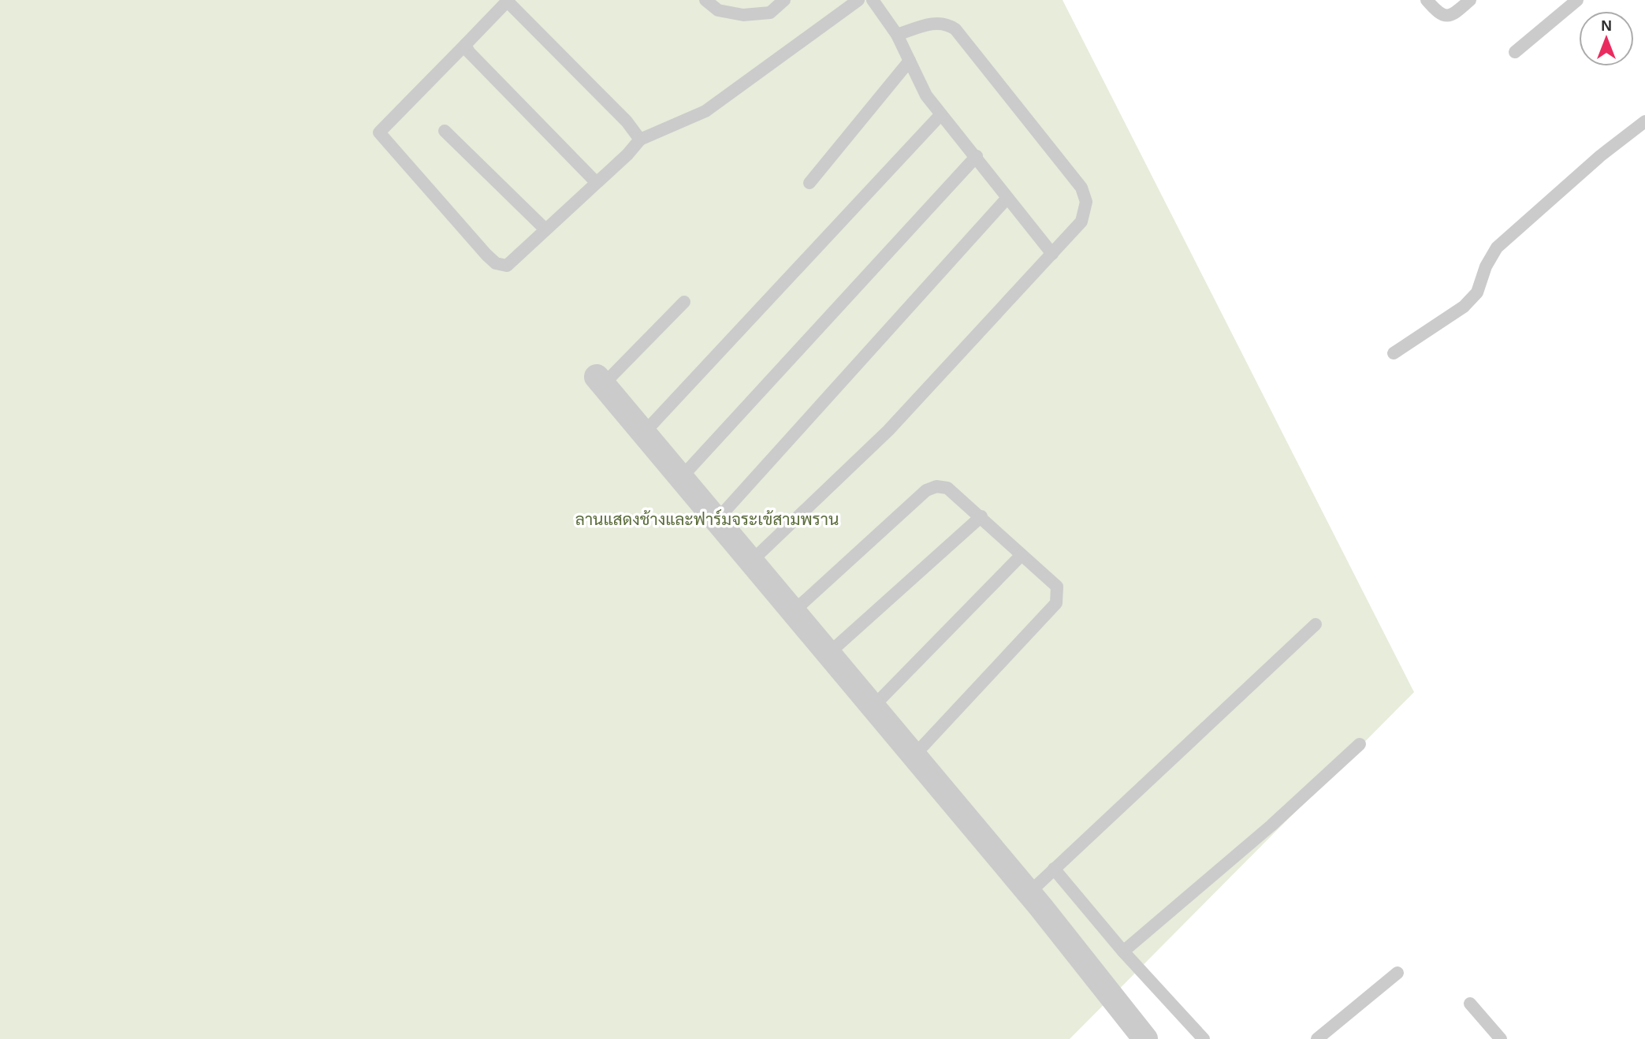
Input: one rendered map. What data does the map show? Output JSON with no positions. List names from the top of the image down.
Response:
{
  "parks": ["ลานแสดงช้างและฟาร์มจระเข้สามพราน"],
  "north": "top"
}
